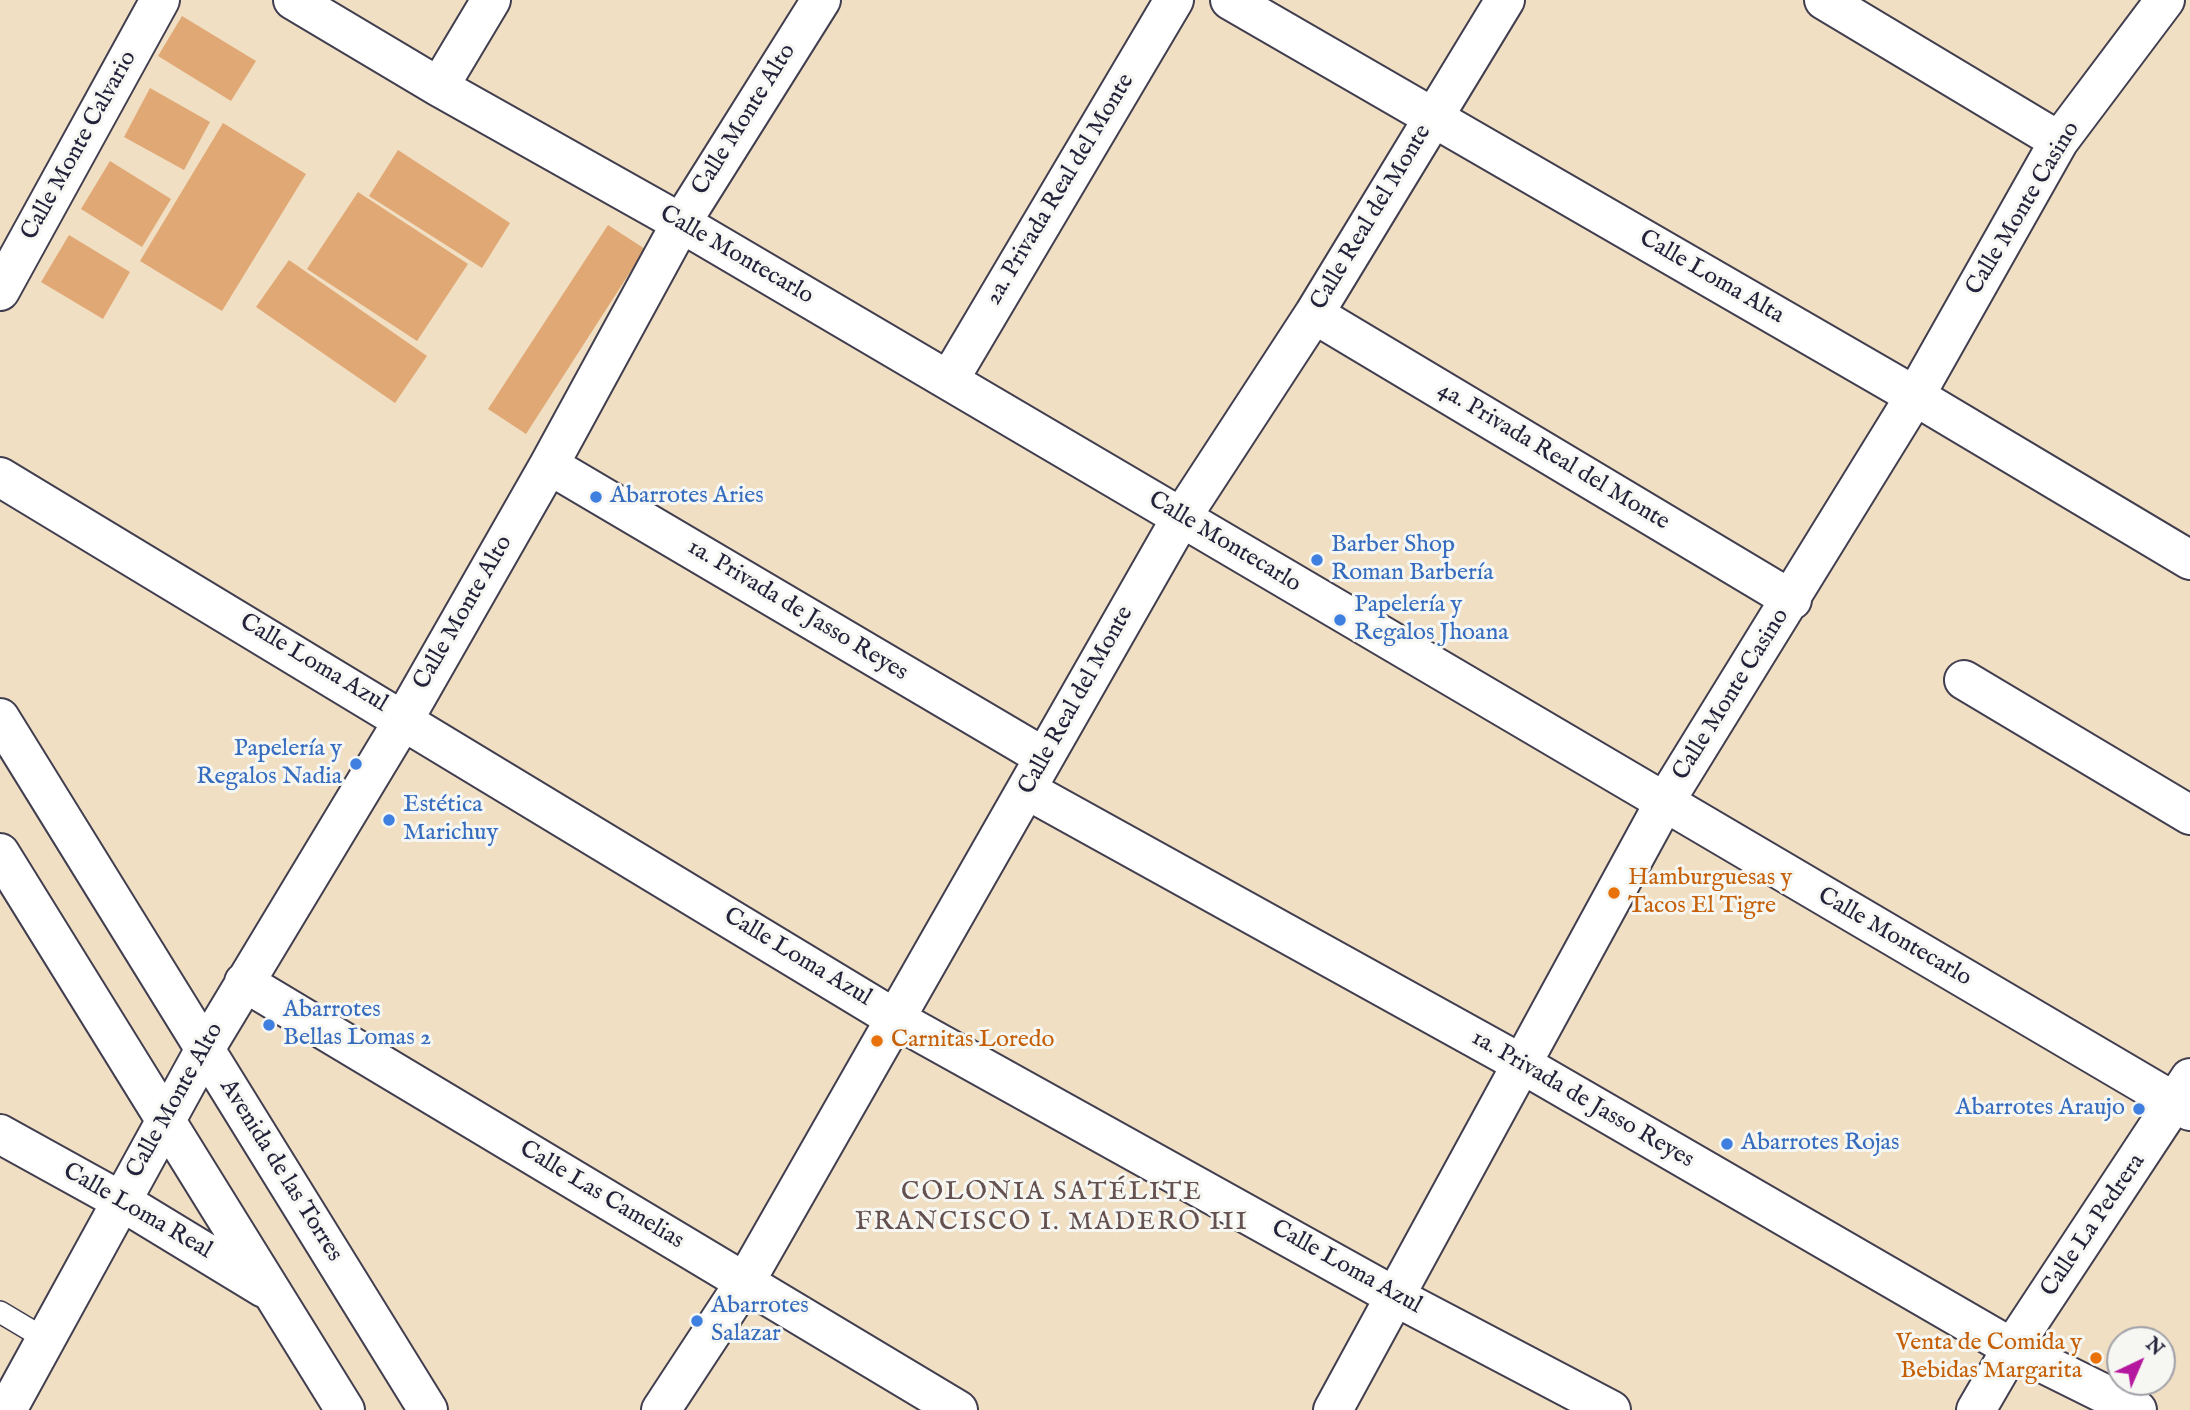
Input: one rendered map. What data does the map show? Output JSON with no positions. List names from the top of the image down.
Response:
{
  "streets": {
    "street": [
      "Calle Monte Alto",
      "Calle Monte Calvario",
      "2a. Privada Real del Monte",
      "Calle Monte Casino",
      "Calle Real del Monte",
      "Calle Montecarlo",
      "Calle Loma Alta",
      "4a. Privada Real del Monte",
      "1a. Privada de Jasso Reyes",
      "Calle Loma Azul",
      "Avenida de las Torres",
      "Calle Las Camelias",
      "Calle Loma Real",
      "Calle La Pedrera"
    ]
  },
  "crossings": [
    ["Calle Monte Alto", "Calle Montecarlo"],
    ["Calle Monte Alto", "1a. Privada de Jasso Reyes"],
    ["Calle Monte Alto", "Calle Loma Azul"],
    ["Calle Monte Alto", "Avenida de las Torres"],
    ["Calle Monte Alto", "Calle Las Camelias"],
    ["Calle Monte Alto", "Calle Loma Real"],
    ["2a. Privada Real del Monte", "Calle Montecarlo"],
    ["Calle Monte Casino", "Calle Montecarlo"],
    ["Calle Monte Casino", "Calle Loma Alta"],
    ["Calle Monte Casino", "4a. Privada Real del Monte"],
    ["Calle Monte Casino", "1a. Privada de Jasso Reyes"],
    ["Calle Monte Casino", "Calle Loma Azul"],
    ["Calle Real del Monte", "Calle Montecarlo"],
    ["Calle Real del Monte", "Calle Loma Alta"],
    ["Calle Real del Monte", "4a. Privada Real del Monte"],
    ["Calle Real del Monte", "1a. Privada de Jasso Reyes"],
    ["Calle Real del Monte", "Calle Loma Azul"],
    ["Calle Real del Monte", "Calle Las Camelias"],
    ["Calle Montecarlo", "Calle La Pedrera"],
    ["1a. Privada de Jasso Reyes", "Calle La Pedrera"]
  ],
  "districts": ["COLONIA SATÉLITE FRANCISCO I. MADERO III"],
  "places": [
    "Abarrotes Aries",
    "Barber Shop Roman Barbería",
    "Papelería y Regalos Jhoana",
    "Papelería y Regalos Nadia",
    "Estética Marichuy",
    "Hamburguesas y Tacos El Tigre",
    "Abarrotes Bellas Lomas 2",
    "Carnitas Loredo",
    "Abarrotes Araujo",
    "Abarrotes Rojas",
    "Abarrotes Salazar",
    "Venta de Comida y Bebidas Margarita"
  ],
  "north": "top right"
}
